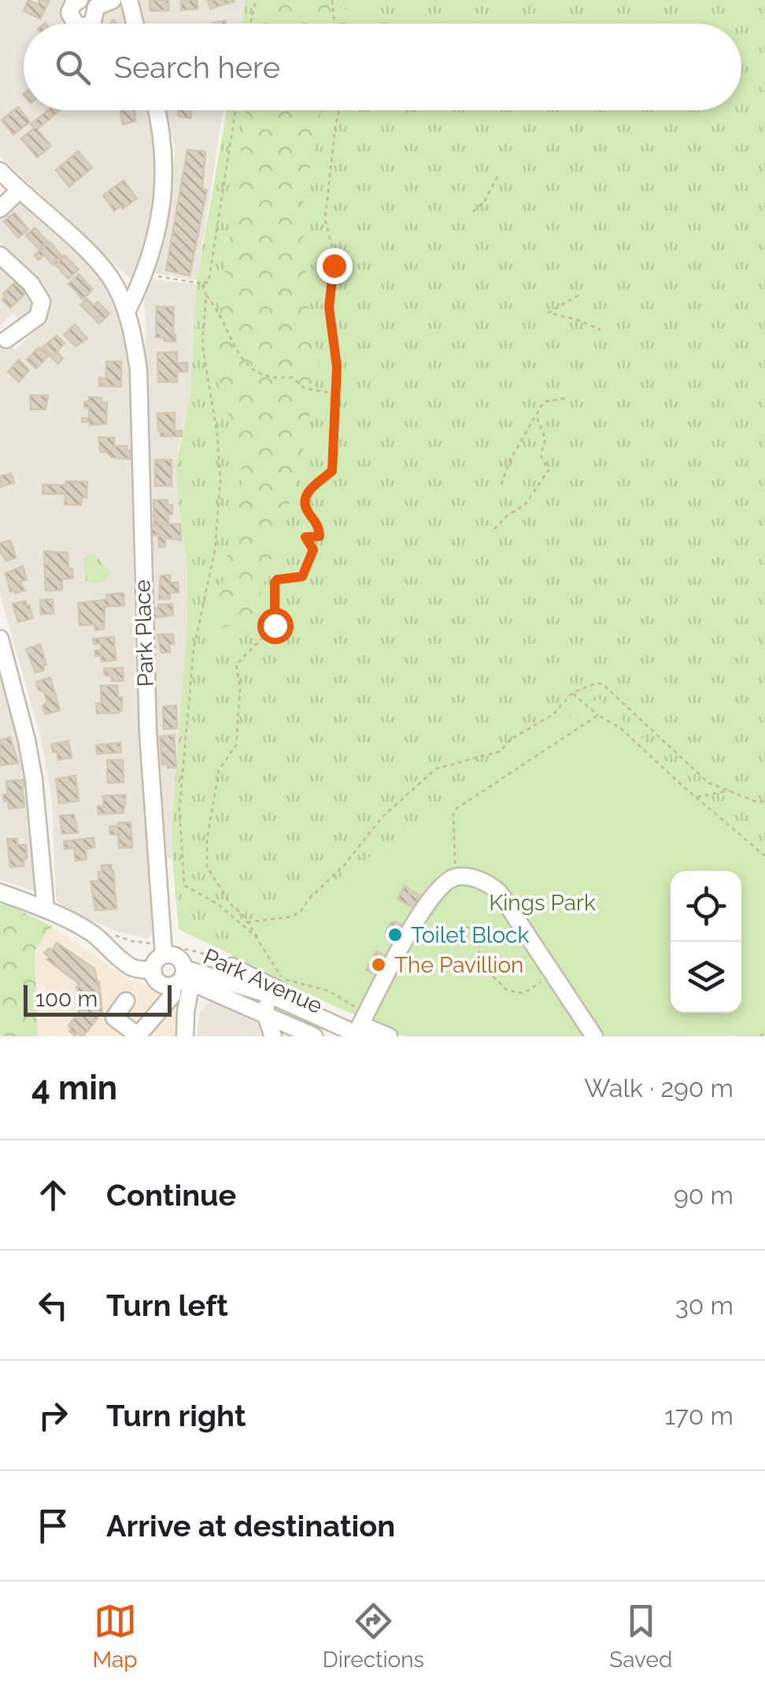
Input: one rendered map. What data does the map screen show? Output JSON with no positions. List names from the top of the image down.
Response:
{
  "streets": {
    "street": ["Park Place", "Park Avenue"]
  },
  "crossings": [
    ["Park Place", "Park Avenue"]
  ],
  "parks": ["Kings Park"],
  "places": ["Toilet Block", "The Pavillion"],
  "scale_bar": "100 m",
  "page": {
    "search": "Search here",
    "scale": "100 m",
    "heading": ["4 min", "Walk · 290 m"],
    "list": [
      ["Continue", "90 m"],
      ["Turn left", "30 m"],
      ["Turn right", "170 m"],
      "Arrive at destination"
    ],
    "nav": ["Map", "Directions", "Saved"]
  }
}
